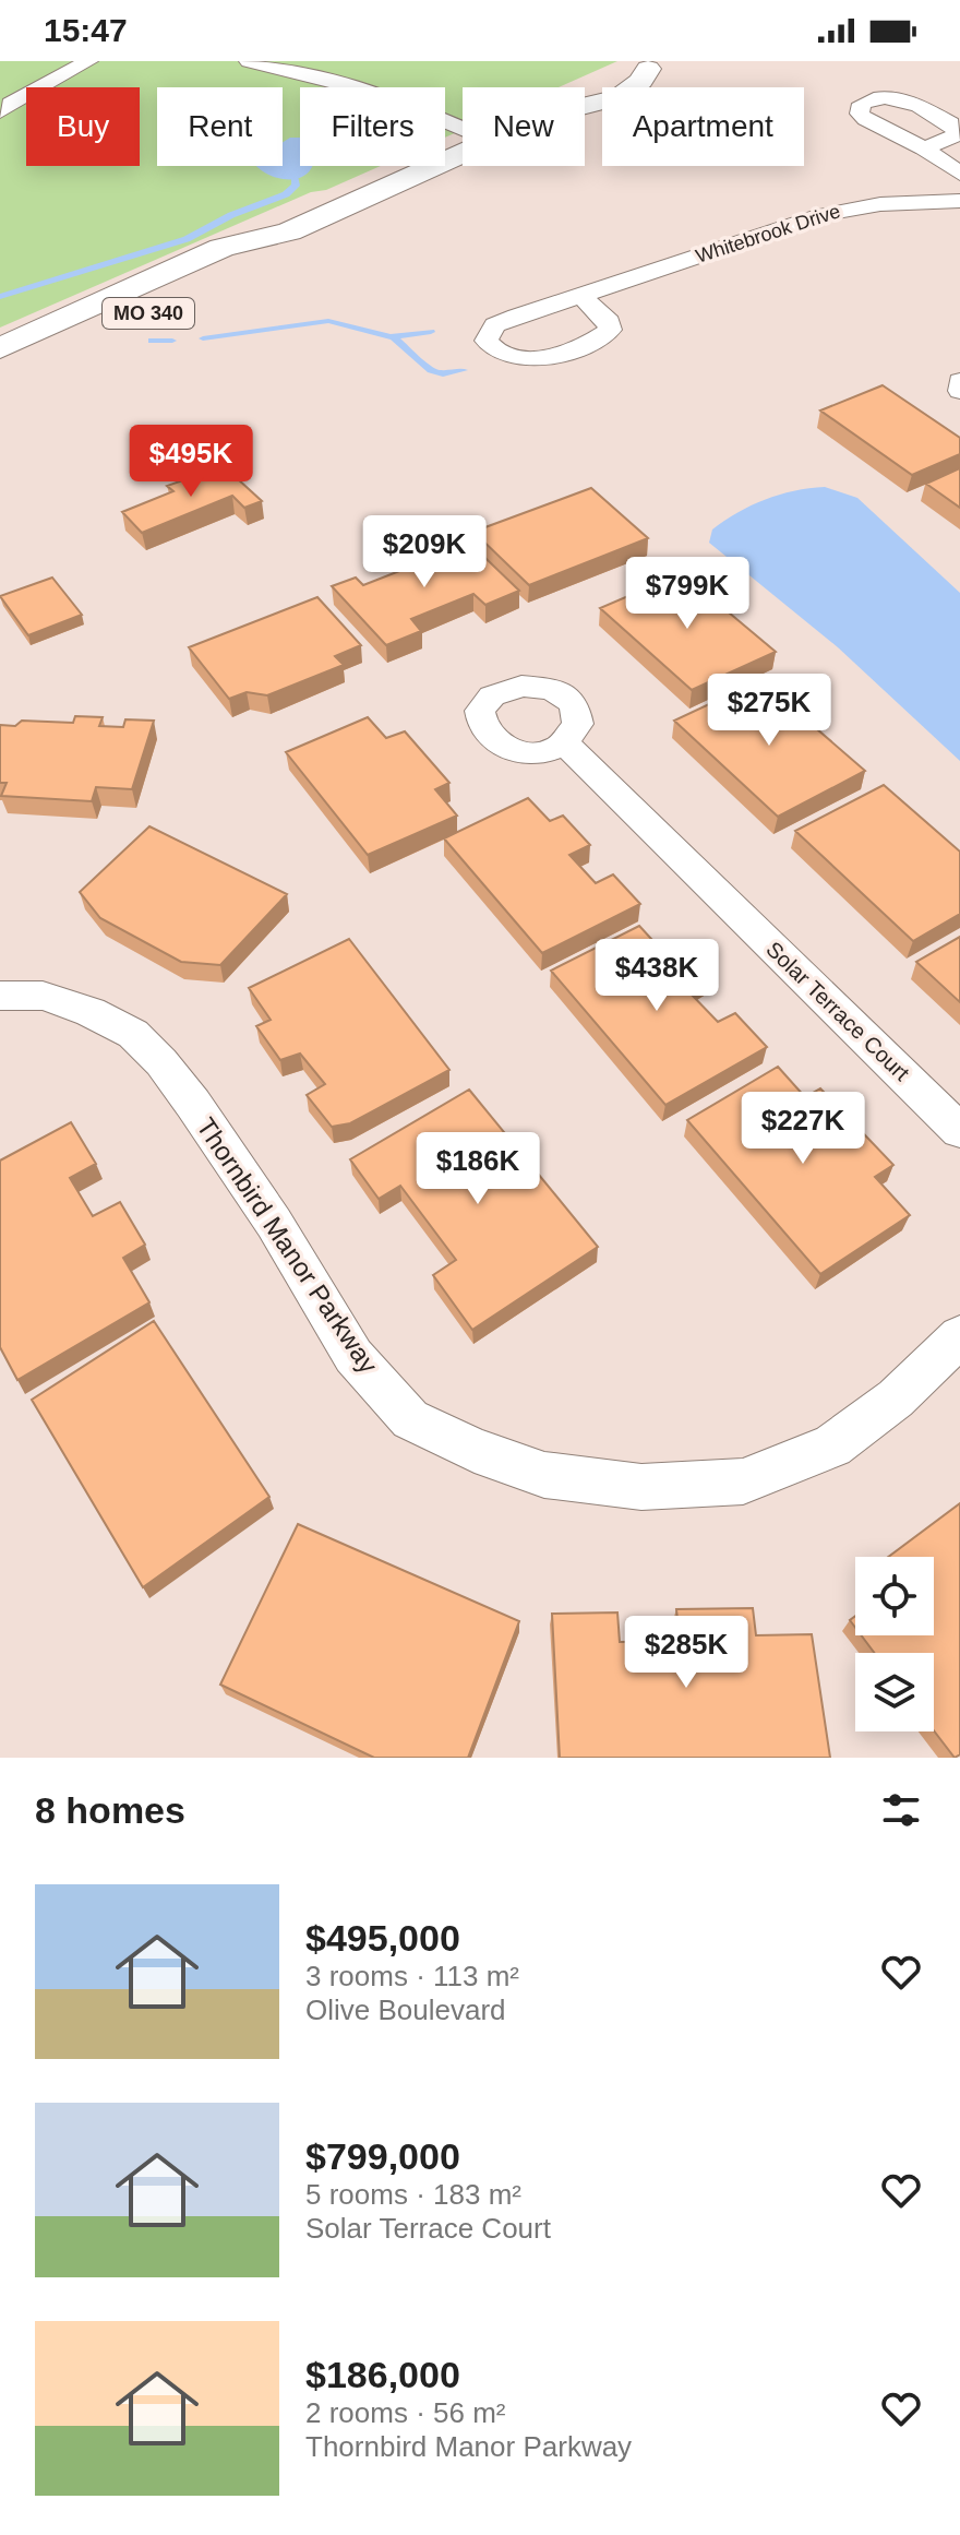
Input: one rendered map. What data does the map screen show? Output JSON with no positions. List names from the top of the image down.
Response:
{
  "streets": {
    "main road": ["MO 340"],
    "street": ["Whitebrook Drive", "Solar Terrace Court", "Thornbird Manor Parkway"]
  },
  "page": {
    "status": "15:47",
    "chip": [
      "Buy",
      "Rent",
      "Filters",
      "New",
      "Apartment"
    ],
    "price": [
      "$495K",
      "$209K",
      "$799K",
      "$275K",
      "$438K",
      "$227K",
      "$186K",
      "$285K"
    ],
    "heading": "8 homes",
    "list": [
      {
        "name": "$495,000",
        "note": "3 rooms · 113 m² · Olive Boulevard"
      },
      {
        "name": "$799,000",
        "note": "5 rooms · 183 m² · Solar Terrace Court"
      },
      {
        "name": "$186,000",
        "note": "2 rooms · 56 m² · Thornbird Manor Parkway"
      }
    ]
  }
}
